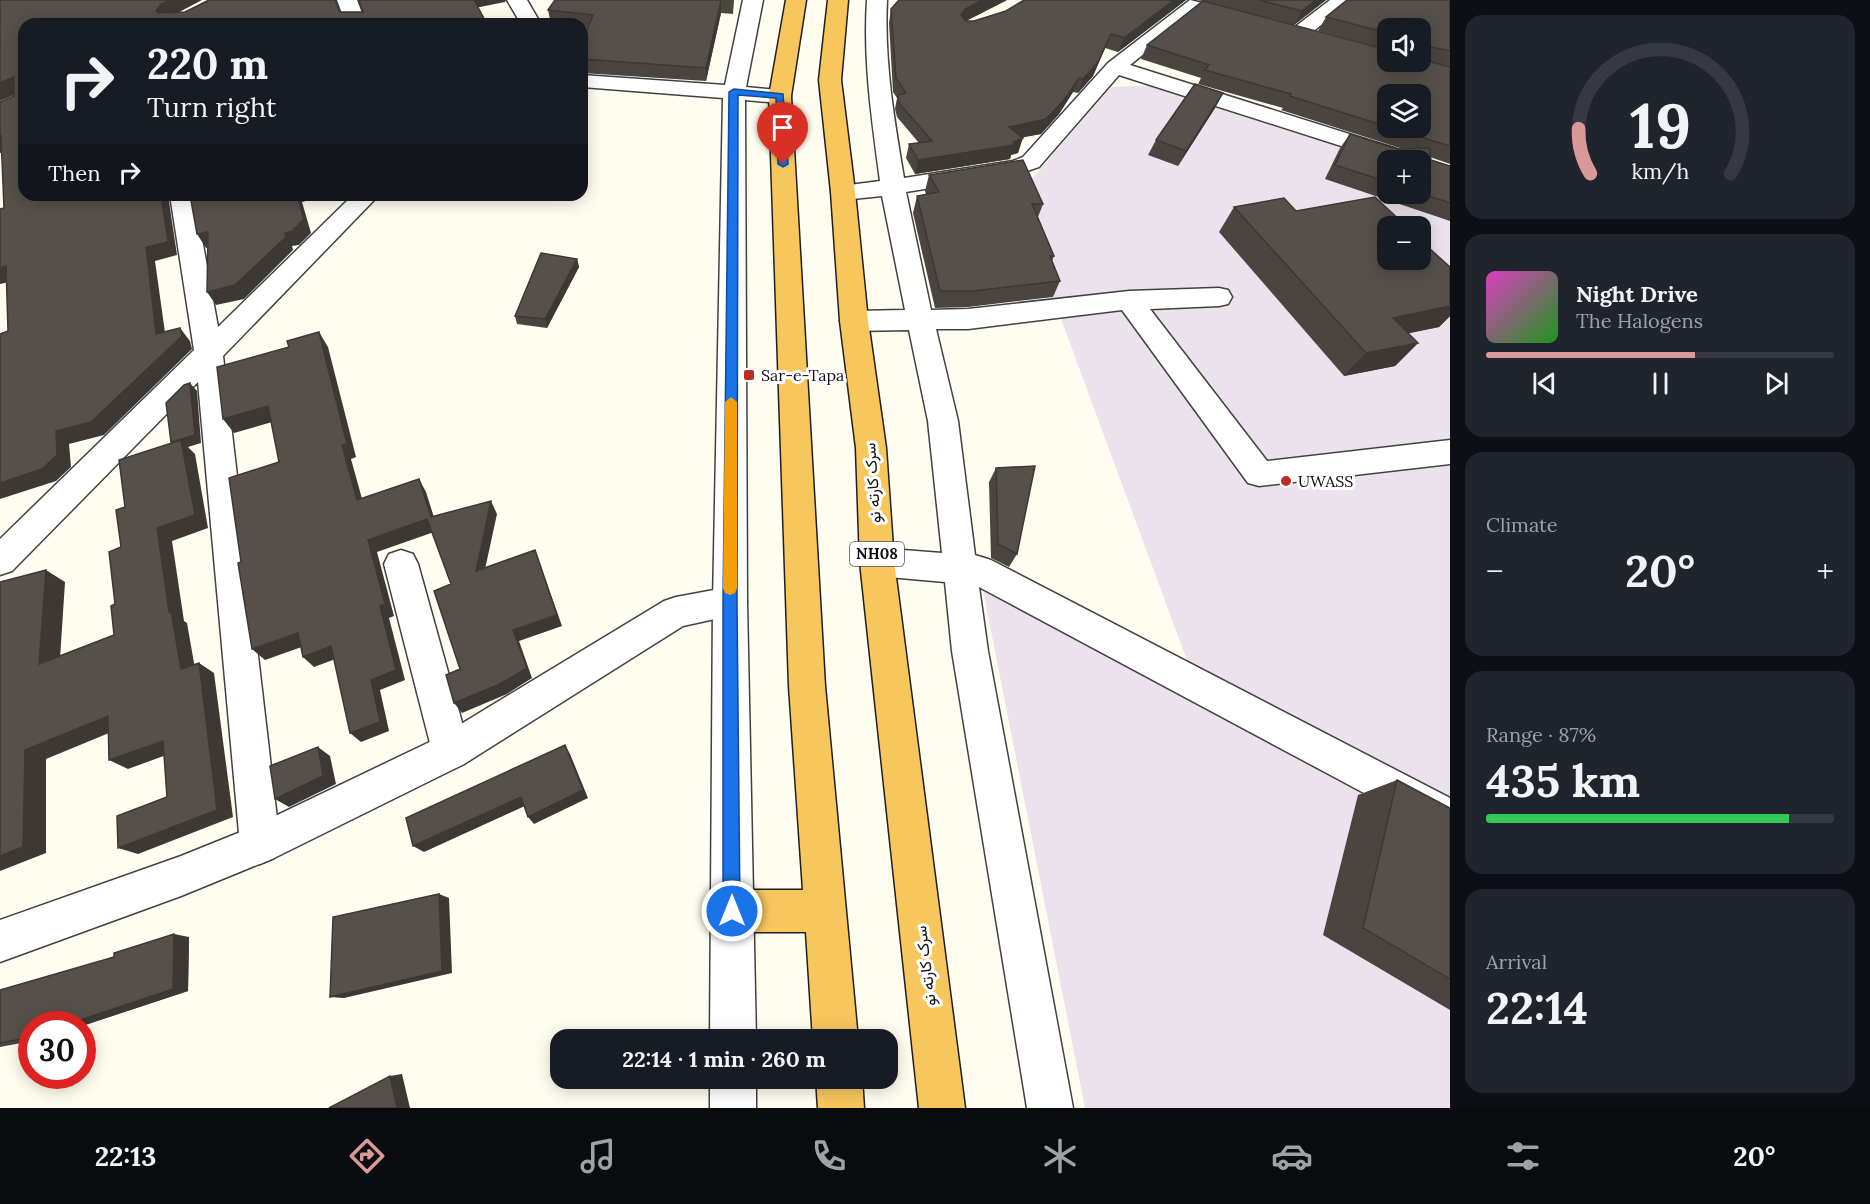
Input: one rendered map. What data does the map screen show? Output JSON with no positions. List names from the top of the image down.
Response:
{
  "streets": {
    "highway": ["سرک کارته نو", "NH08"]
  },
  "places": {
    "transit": ["Sar-e-Tapa"],
    "other": ["UWASS"]
  },
  "page": {
    "map_buttons": ["+", "−"],
    "turn": ["220 m", "Turn right"],
    "then": "Then",
    "song": ["Night Drive", "The Halogens"],
    "tile": [
      "Climate",
      ["Range · 87%", "435 km"],
      ["Arrival", "22:14"]
    ],
    "heat": ["−", "20°", "+"],
    "limit": "30",
    "trip": "22:14 · 1 min · 260 m",
    "tabs": ["22:13", "20°"],
    "gauge": ["19", "km/h"]
  }
}
